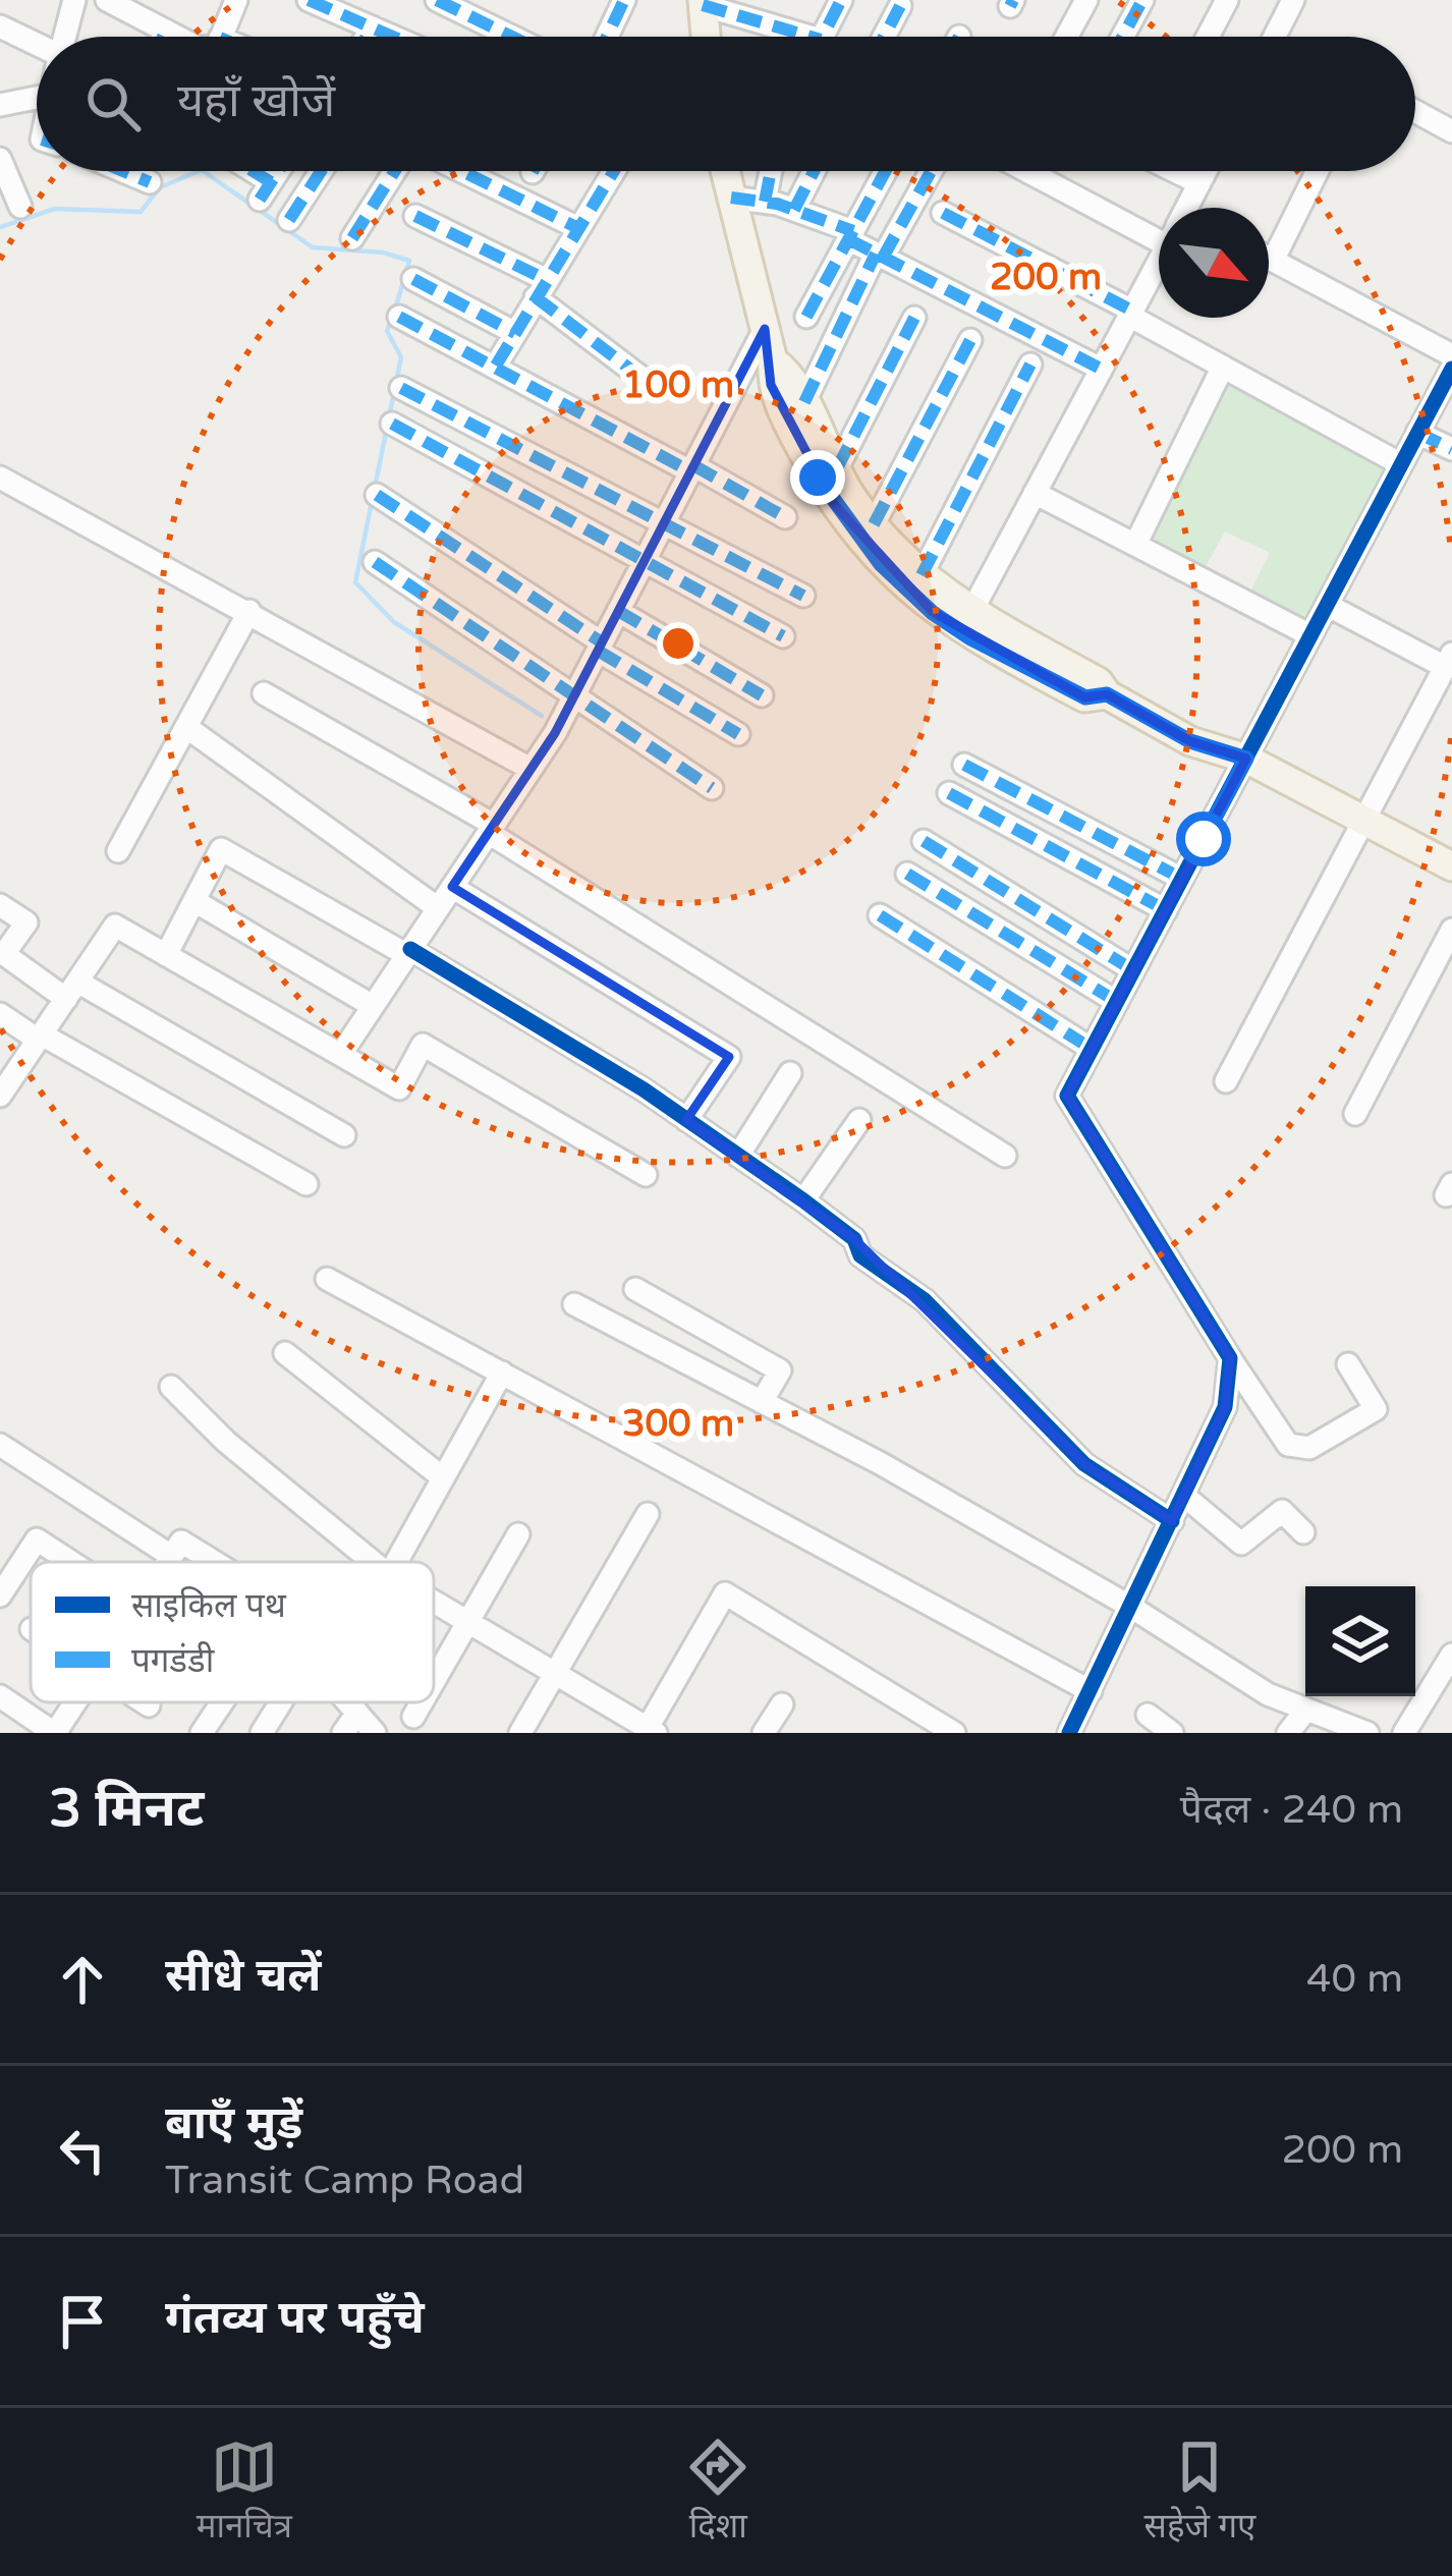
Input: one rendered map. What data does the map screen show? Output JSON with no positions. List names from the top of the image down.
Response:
{
  "legend": ["साइकिल पथ", "पगडंडी"],
  "north": "bottom right",
  "page": {
    "search": "यहाँ खोजें",
    "heading": ["3 मिनट", "पैदल · 240 m"],
    "list": [
      ["सीधे चलें", "40 m"],
      ["बाएँ मुड़ें", "Transit Camp Road", "200 m"],
      "गंतव्य पर पहुँचे"
    ],
    "nav": ["मानचित्र", "दिशा", "सहेजे गए"]
  },
  "rings": ["200 m", "100 m", "300 m"]
}
